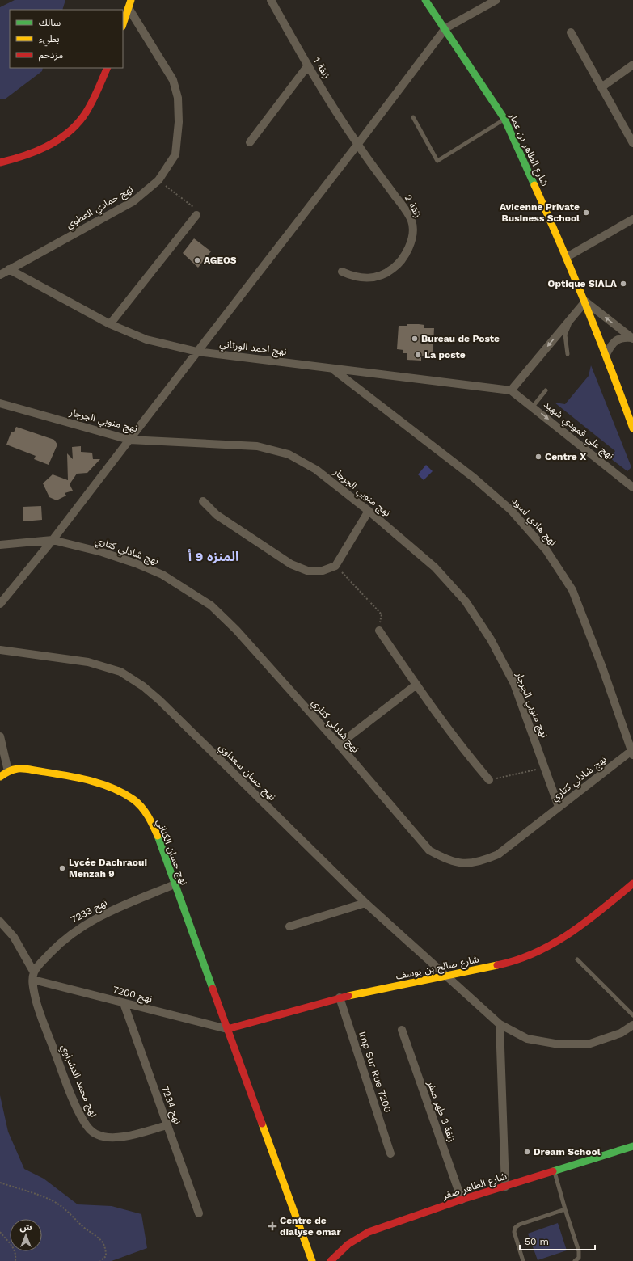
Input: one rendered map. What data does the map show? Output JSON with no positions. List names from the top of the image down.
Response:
{
  "streets": {
    "street": [
      "زنقة 1",
      "شارع الطاهر بن عمار",
      "زنقة 2",
      "نهج حمادي العطوي",
      "نهج احمد الورتاني",
      "نهج منوبي الجرجار",
      "نهج علي قمودي شهيد",
      "نهج هادي لسود",
      "نهج شادلي كتاري",
      "نهج حسان سعداوي",
      "نهج حسان الكناني",
      "نهج 7233",
      "شارع صالح بن يوسف",
      "نهج 7200",
      "Imp Sur Rue 7200",
      "نهج محمد الدشراوي",
      "نهج 7234",
      "زنقة 3 طهر صفر",
      "شارع الطاهر صفر"
    ]
  },
  "crossings": [
    ["زنقة 1", "زنقة 2"],
    ["نهج حمادي العطوي", "نهج احمد الورتاني"],
    ["نهج احمد الورتاني", "نهج علي قمودي شهيد"],
    ["نهج احمد الورتاني", "نهج هادي لسود"],
    ["نهج منوبي الجرجار", "نهج شادلي كتاري"],
    ["نهج هادي لسود", "نهج شادلي كتاري"],
    ["نهج حسان سعداوي", "شارع صالح بن يوسف"],
    ["نهج حسان الكناني", "نهج 7233"],
    ["نهج حسان الكناني", "شارع صالح بن يوسف"],
    ["نهج حسان الكناني", "نهج 7200"],
    ["نهج 7233", "نهج 7200"],
    ["نهج 7233", "نهج محمد الدشراوي"],
    ["شارع صالح بن يوسف", "نهج 7200"],
    ["شارع صالح بن يوسف", "Imp Sur Rue 7200"],
    ["نهج 7200", "نهج محمد الدشراوي"],
    ["نهج 7200", "نهج 7234"],
    ["نهج محمد الدشراوي", "نهج 7234"],
    ["زنقة 3 طهر صفر", "شارع الطاهر صفر"]
  ],
  "one_way": ["نهج علي قمودي شهيد"],
  "districts": ["المنزه 9 أ"],
  "places": {
    "other": [
      "Avicenne Private Business School",
      "AGEOS",
      "Optique SIALA",
      "Bureau de Poste",
      "La poste",
      "Centre X",
      "Lycée Dachraoui Menzah 9",
      "Dream School"
    ],
    "health": ["Centre de dialyse omar"]
  },
  "legend": ["سالك", "بطيء", "مزدحم"],
  "scale_bar": "50 m",
  "north": "top"
}
